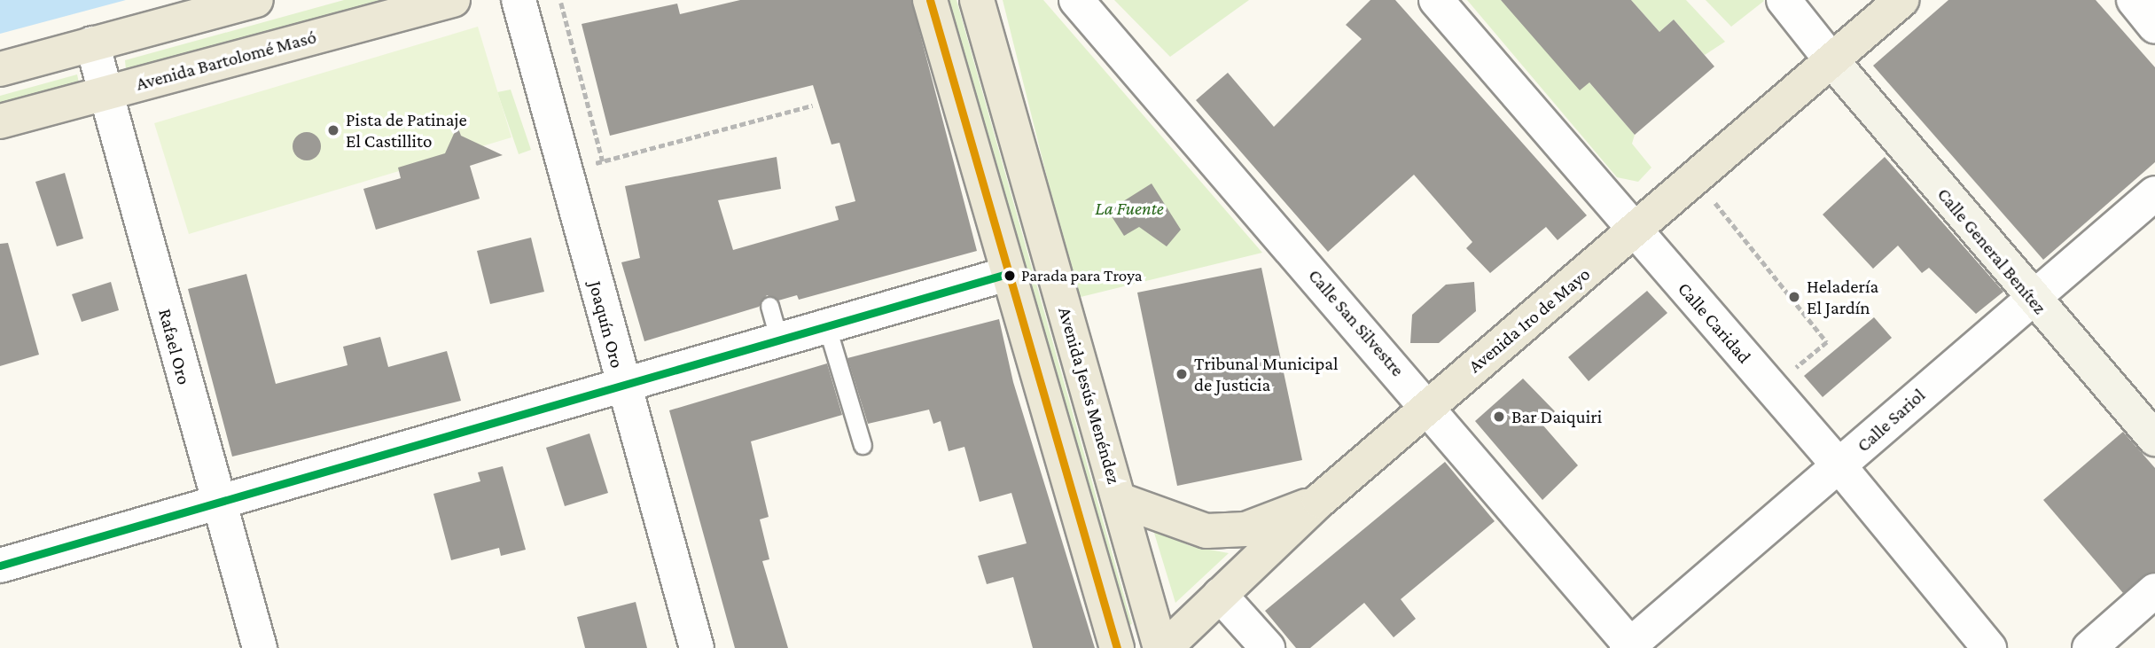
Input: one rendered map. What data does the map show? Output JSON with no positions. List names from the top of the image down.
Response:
{
  "streets": {
    "main road": ["Avenida Bartolomé Masó", "Avenida 1ro de Mayo", "Avenida Jesús Menéndez"],
    "street": [
      "Calle General Benítez",
      "Calle San Silvestre",
      "Calle Caridad",
      "Joaquín Oro",
      "Rafael Oro",
      "Calle Sariol"
    ]
  },
  "crossings": [
    ["Avenida Bartolomé Masó", "Rafael Oro"],
    ["Calle General Benítez", "Avenida 1ro de Mayo"],
    ["Calle General Benítez", "Calle Sariol"],
    ["Avenida 1ro de Mayo", "Calle San Silvestre"],
    ["Avenida 1ro de Mayo", "Calle Caridad"],
    ["Avenida 1ro de Mayo", "Avenida Jesús Menéndez"],
    ["Calle San Silvestre", "Calle Sariol"],
    ["Calle Caridad", "Calle Sariol"]
  ],
  "parks": ["La Fuente"],
  "places": [
    "Pista de Patinaje El Castillito",
    "Parada para Troya",
    "Heladería El Jardín",
    "Tribunal Municipal de Justicia",
    "Bar Daiquiri"
  ]
}
